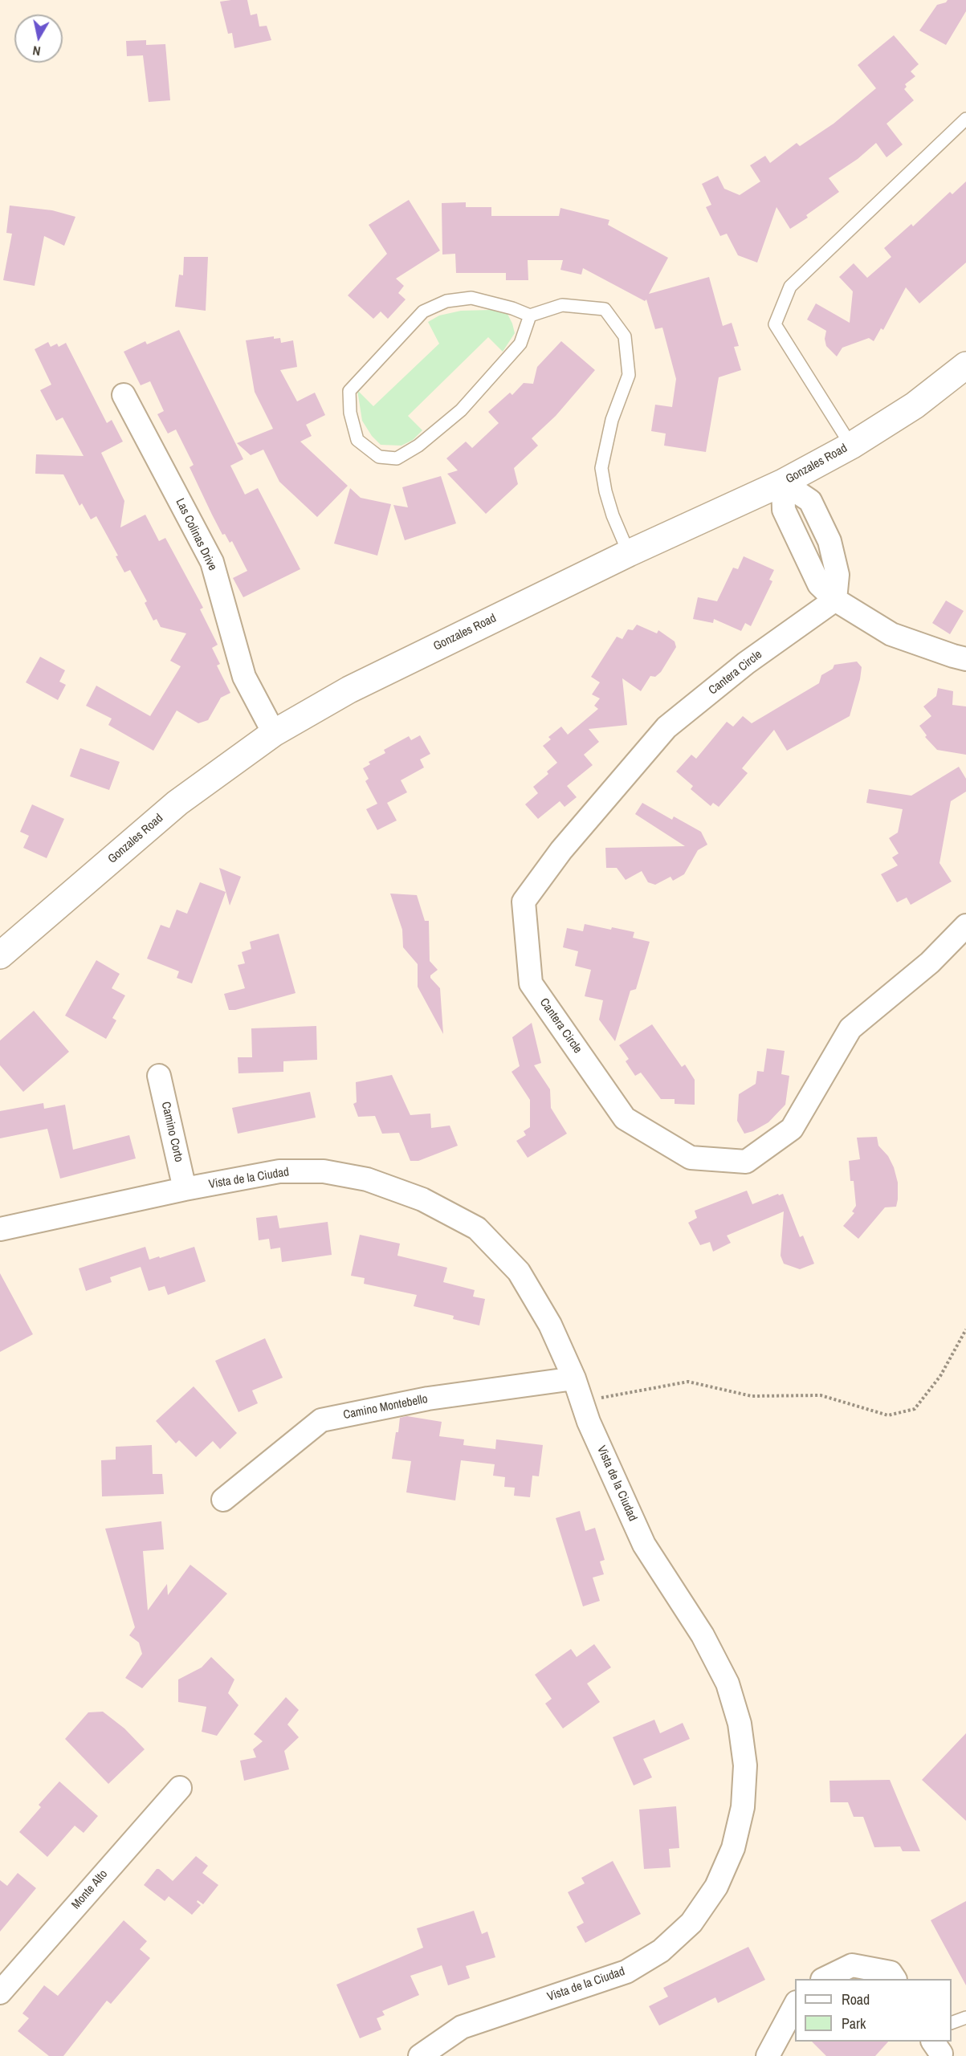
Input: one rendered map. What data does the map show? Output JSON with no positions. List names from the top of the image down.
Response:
{
  "streets": {
    "street": [
      "Gonzales Road",
      "Las Colinas Drive",
      "Cantera Circle",
      "Camino Corto",
      "Vista de la Ciudad",
      "Camino Montebello",
      "Monte Alto"
    ]
  },
  "crossings": [
    ["Gonzales Road", "Las Colinas Drive"],
    ["Camino Corto", "Vista de la Ciudad"],
    ["Vista de la Ciudad", "Camino Montebello"]
  ],
  "legend": ["Road", "Park"],
  "north": "bottom"
}
